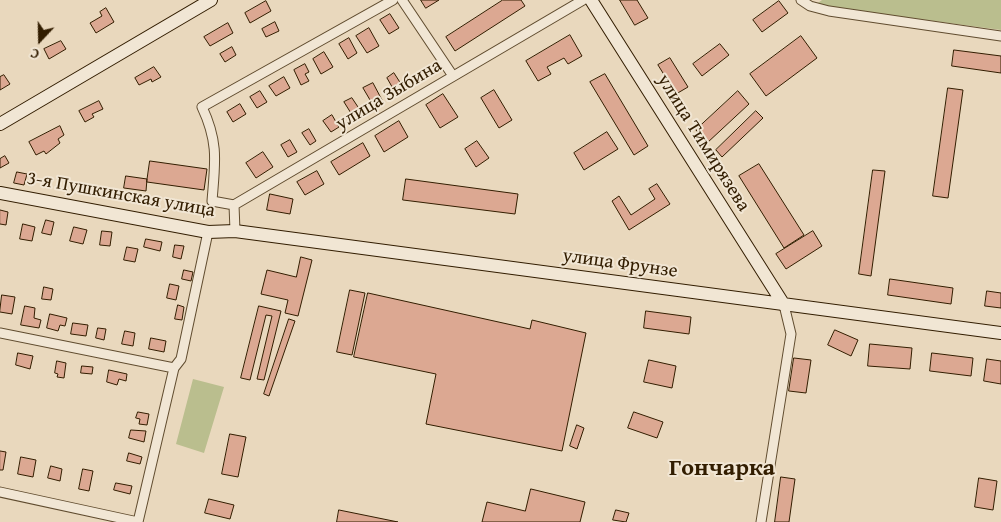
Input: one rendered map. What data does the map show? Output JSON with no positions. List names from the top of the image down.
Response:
{
  "streets": {
    "main road": ["улица Тимирязева", "3-я Пушкинская улица", "улица Фрунзе"],
    "street": ["улица Зыбина"]
  },
  "crossings": [
    ["улица Тимирязева", "улица Фрунзе"],
    ["3-я Пушкинская улица", "улица Фрунзе"]
  ],
  "districts": ["Гончарка"],
  "north": "bottom"
}
